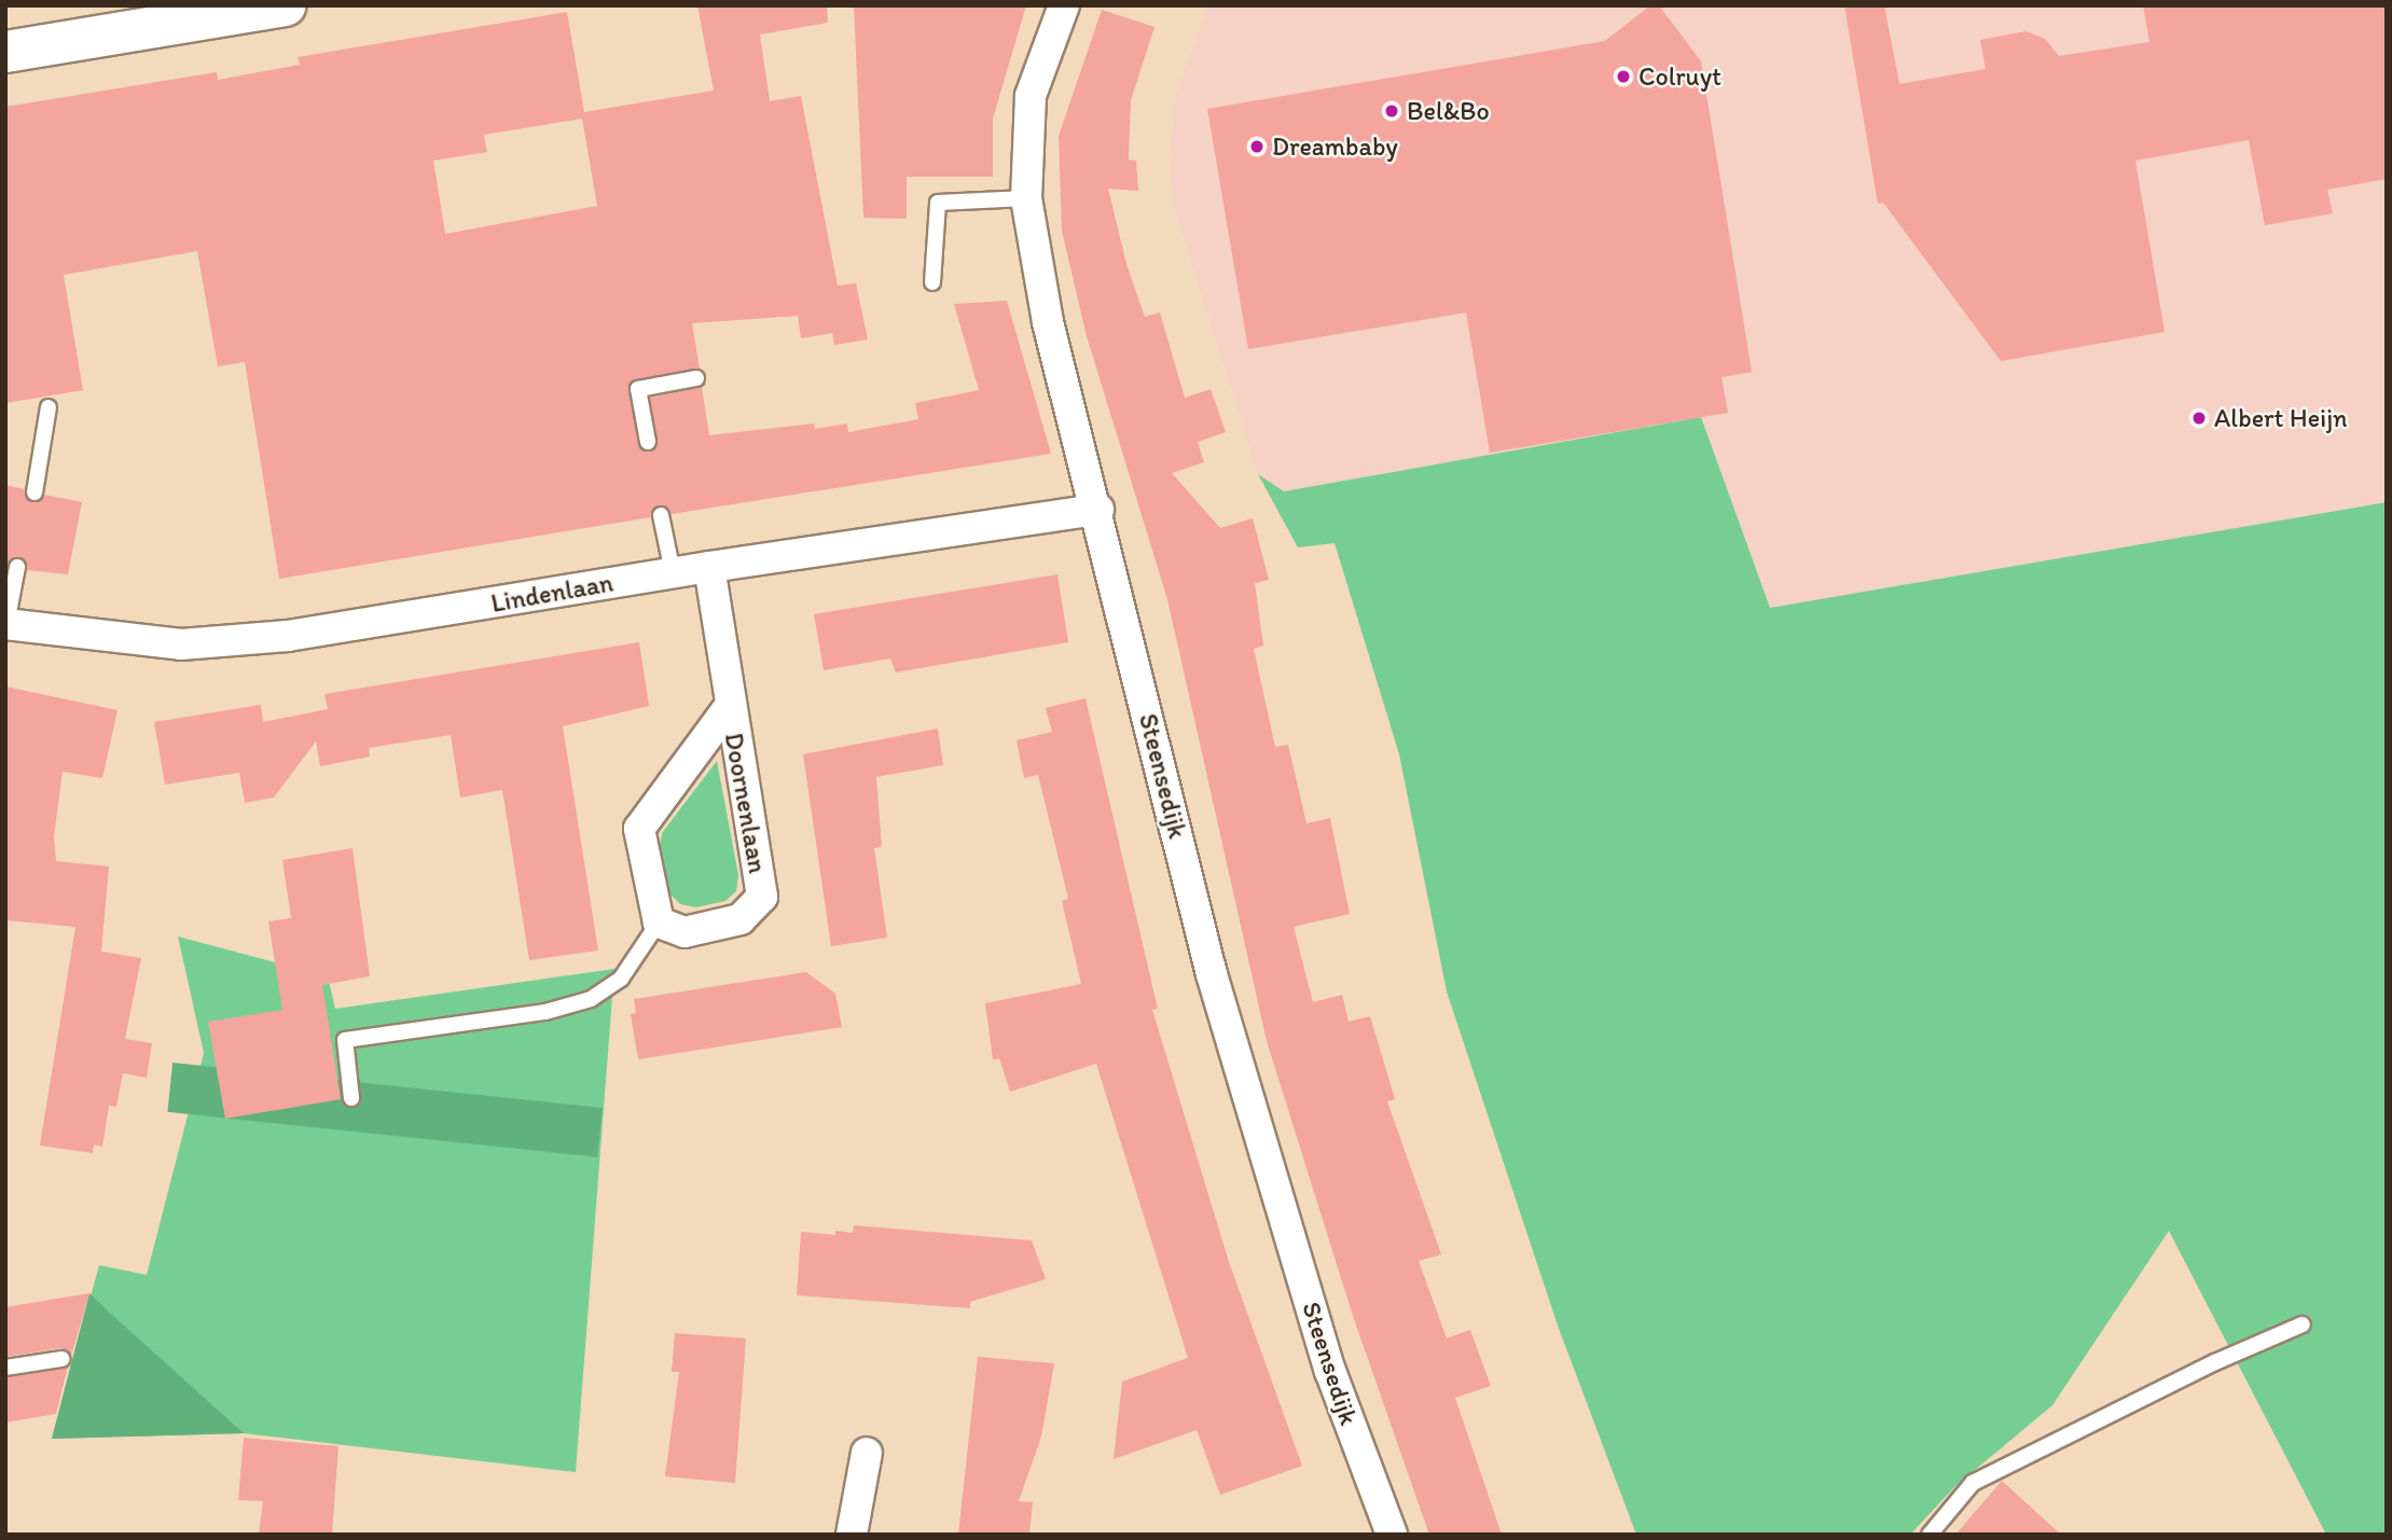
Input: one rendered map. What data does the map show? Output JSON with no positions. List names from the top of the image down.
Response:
{
  "streets": {
    "street": ["Lindenlaan", "Steensedijk", "Doornenlaan"]
  },
  "crossings": [
    ["Lindenlaan", "Steensedijk"],
    ["Lindenlaan", "Doornenlaan"]
  ],
  "places": [
    "Colruyt",
    "Bel&Bo",
    "Dreambaby",
    "Albert Heijn"
  ]
}
